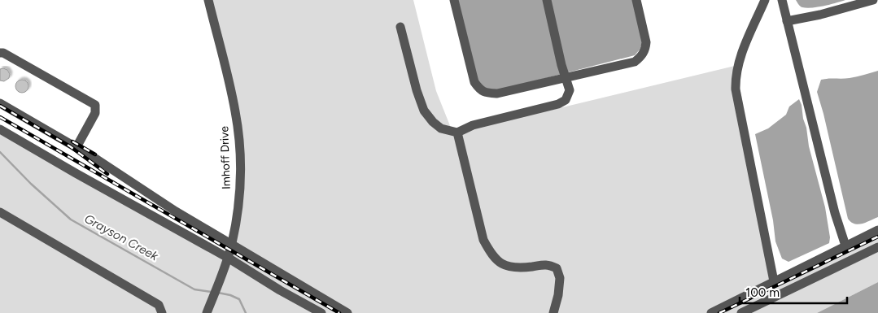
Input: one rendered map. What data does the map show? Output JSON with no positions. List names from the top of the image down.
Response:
{
  "streets": {
    "street": ["Imhoff Drive"]
  },
  "water": ["Grayson Creek"],
  "scale_bar": "100 m"
}
